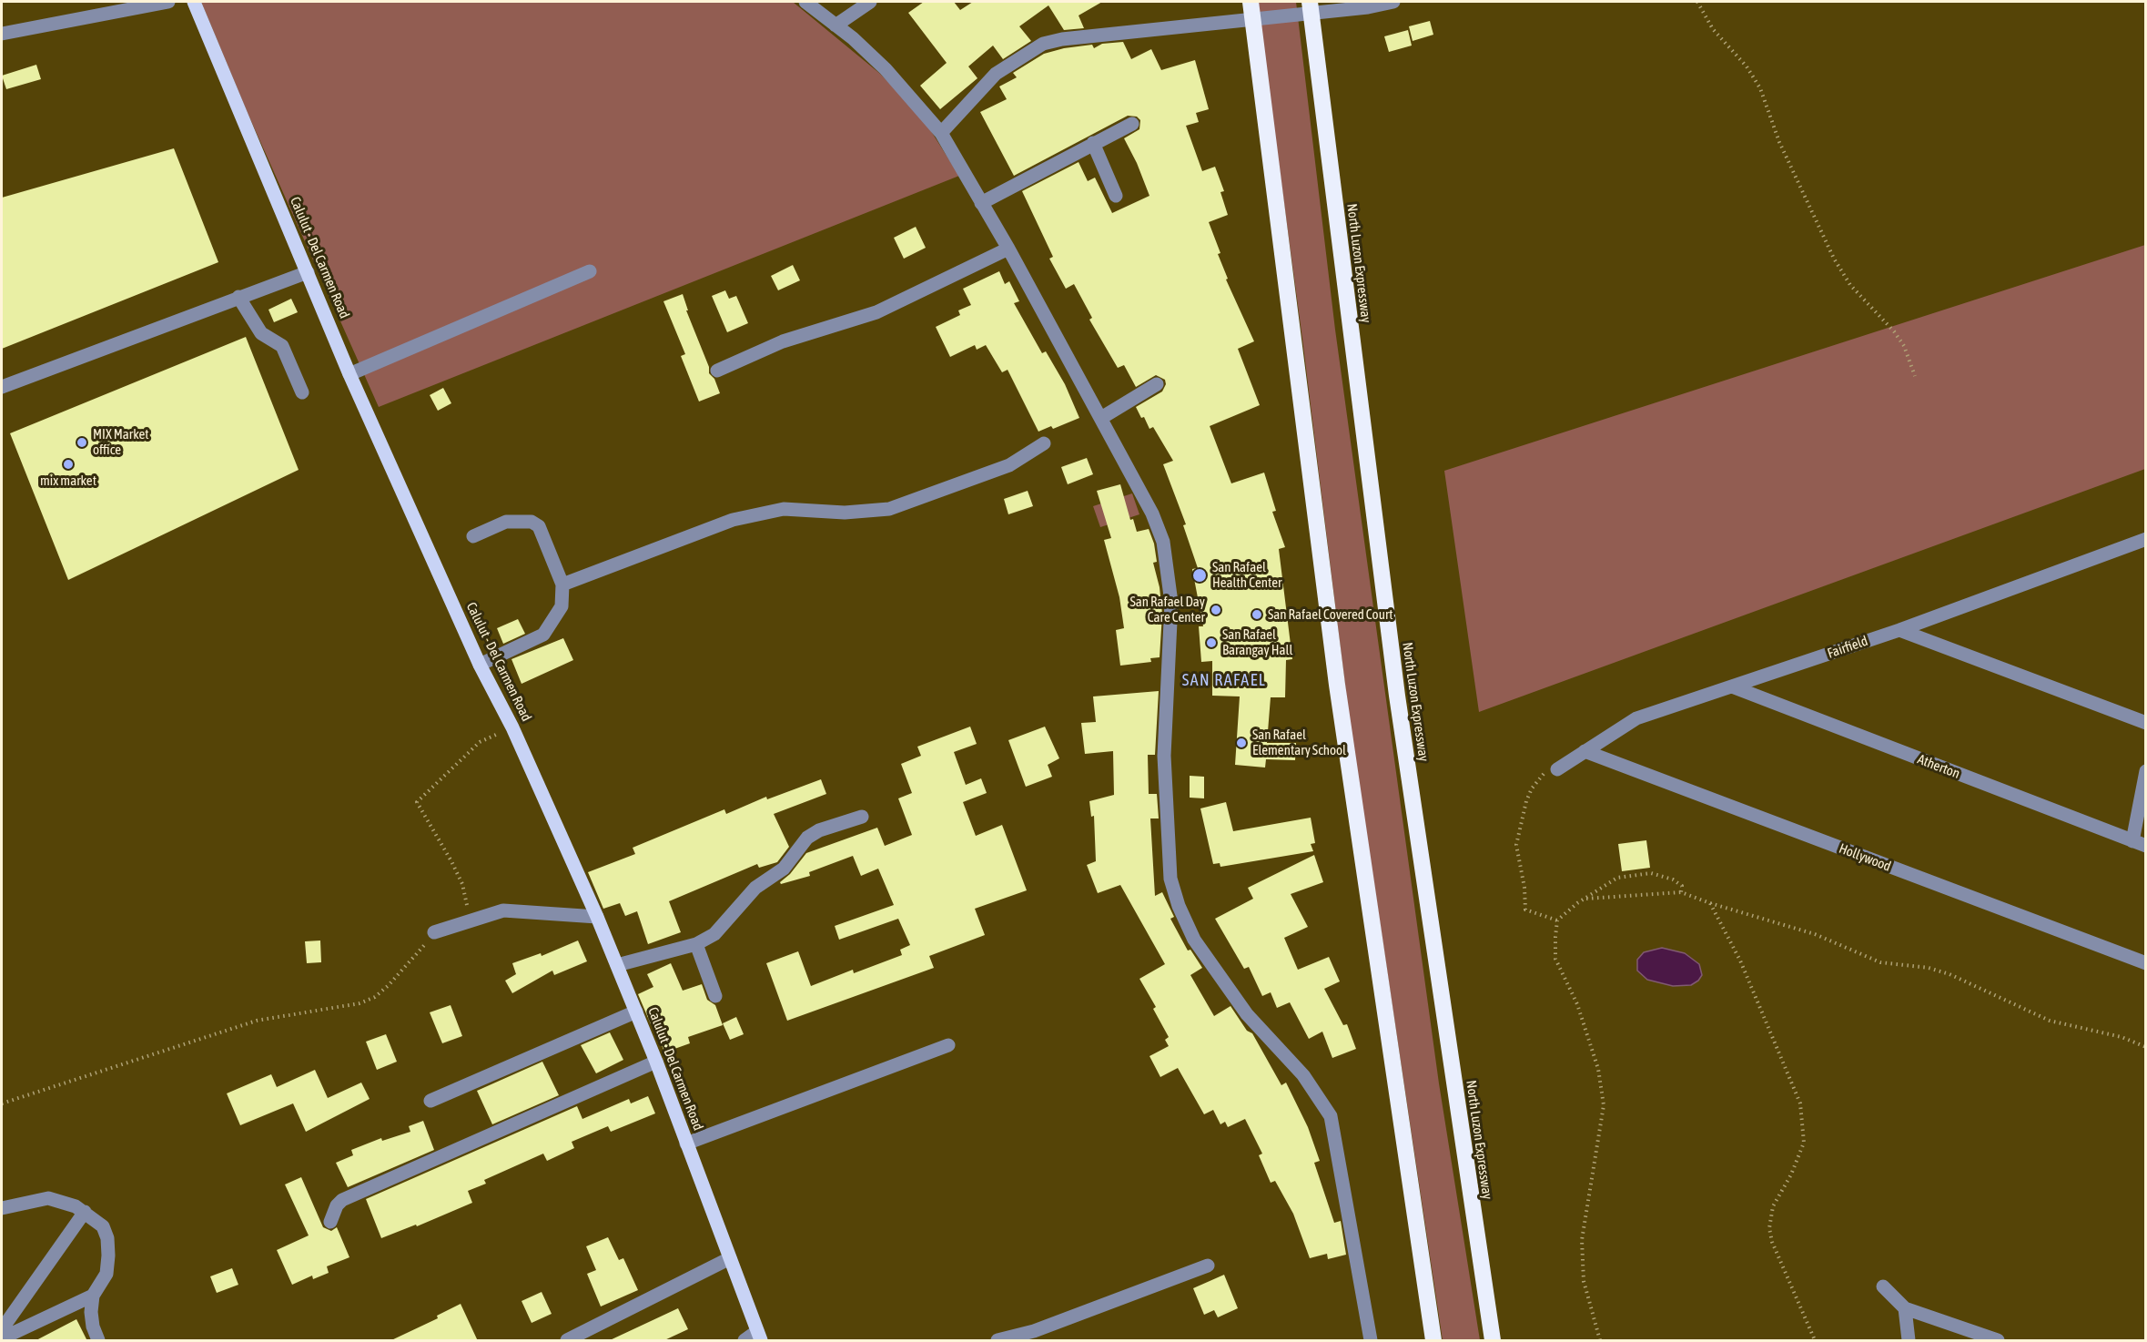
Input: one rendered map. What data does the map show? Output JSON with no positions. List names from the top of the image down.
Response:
{
  "streets": {
    "highway": ["North Luzon Expressway"],
    "main road": ["Calulut - Del Carmen Road"],
    "street": ["Fairfield", "Atherton", "Hollywood"]
  },
  "crossings": [
    ["Fairfield", "Atherton"],
    ["Fairfield", "Hollywood"]
  ],
  "districts": ["SAN RAFAEL"],
  "places": [
    "MIX Market office",
    "mix market",
    "San Rafael Health Center",
    "San Rafael Day Care Center",
    "San Rafael Covered Court",
    "San Rafael Barangay Hall",
    "San Rafael Elementary School"
  ]
}
